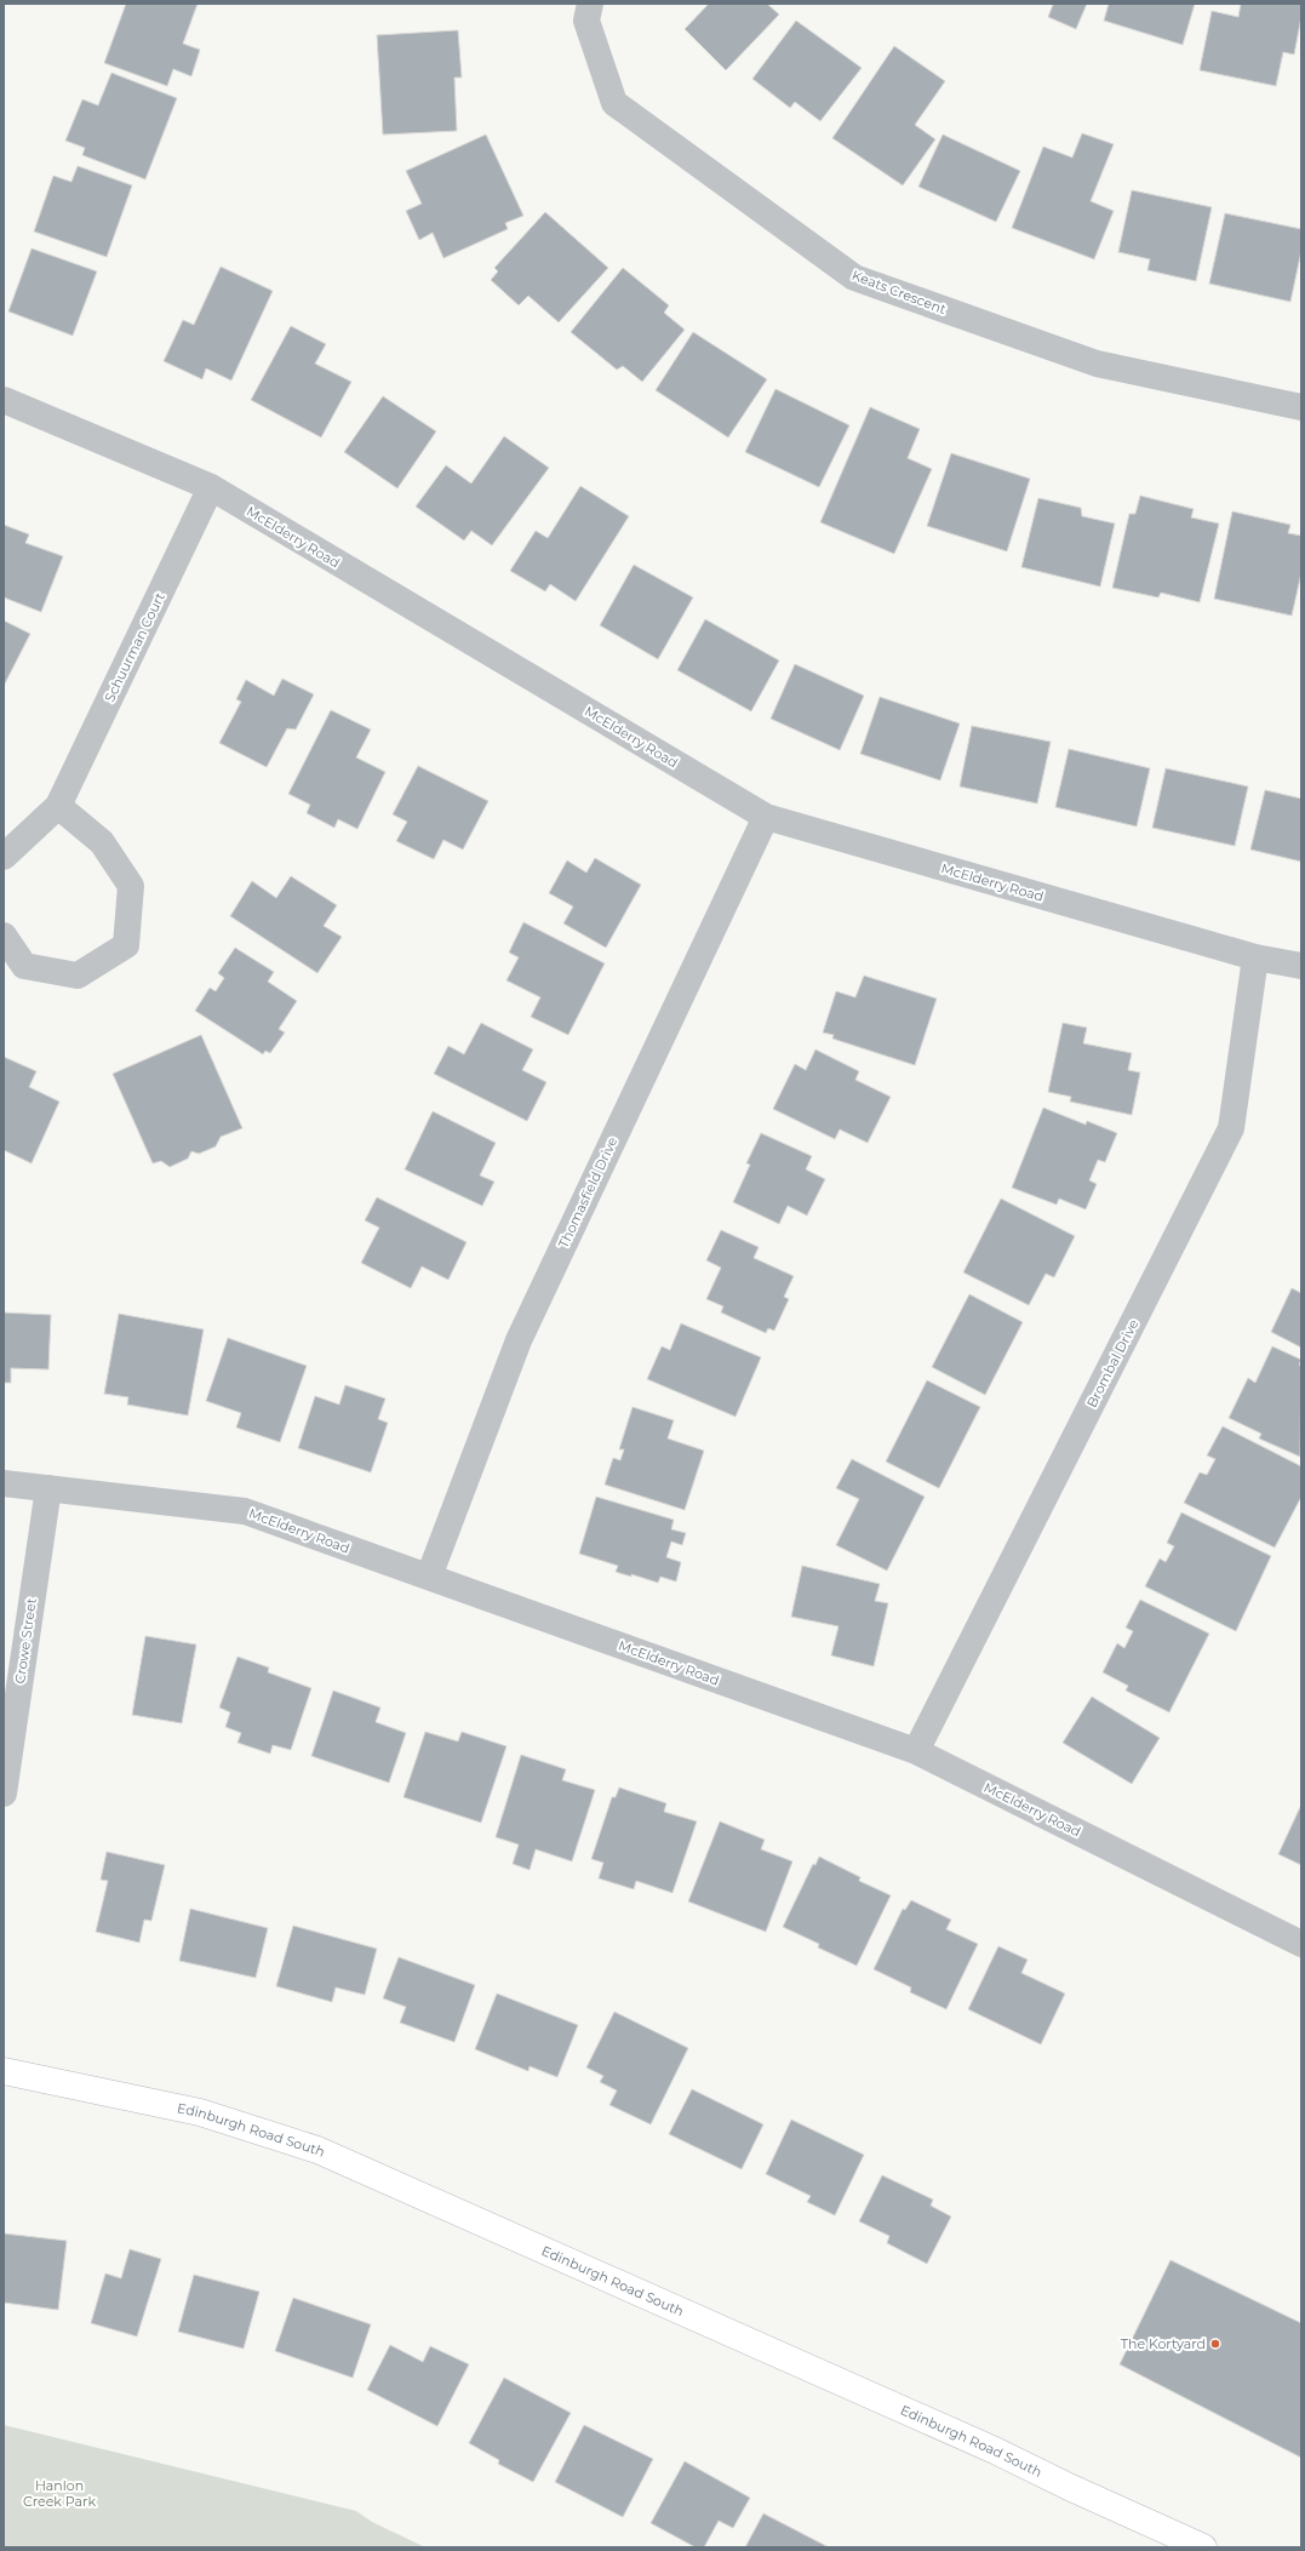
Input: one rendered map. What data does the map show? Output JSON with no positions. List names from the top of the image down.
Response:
{
  "streets": {
    "main road": ["Edinburgh Road South"],
    "street": [
      "Keats Crescent",
      "McElderry Road",
      "Schuurman Court",
      "Thomasfield Drive",
      "Brombal Drive",
      "Crowe Street"
    ]
  },
  "crossings": [
    ["McElderry Road", "Schuurman Court"],
    ["McElderry Road", "Thomasfield Drive"],
    ["McElderry Road", "Brombal Drive"],
    ["McElderry Road", "Crowe Street"]
  ],
  "parks": ["Hanlon Creek Park"],
  "places": ["The Kortyard"]
}
